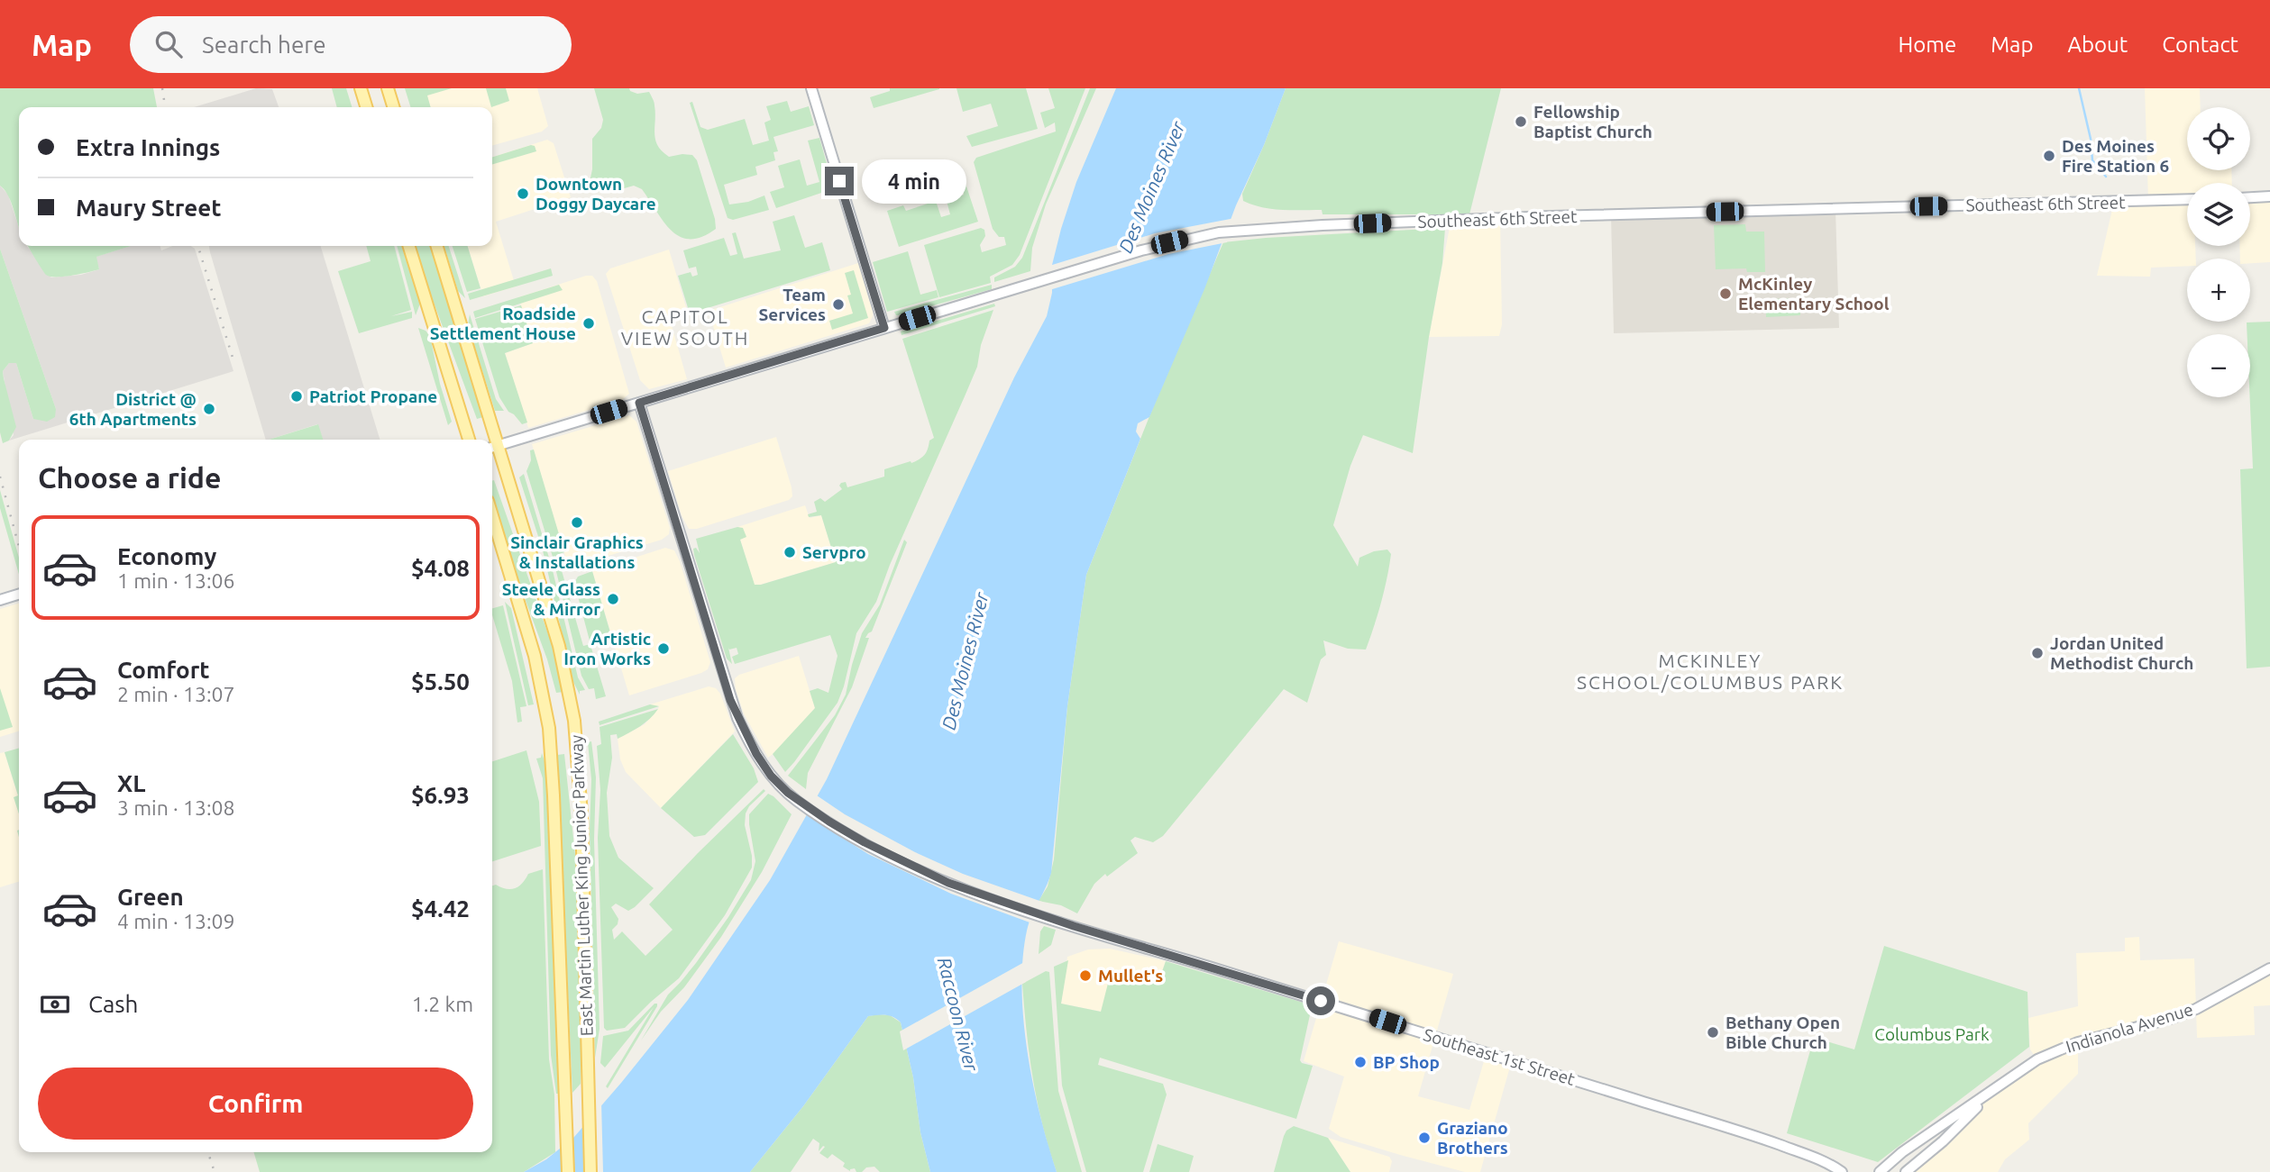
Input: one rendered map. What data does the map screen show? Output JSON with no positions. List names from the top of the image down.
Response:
{
  "streets": {
    "main road": [
      "Southeast 6th Street",
      "East Martin Luther King Junior Parkway",
      "Indianola Avenue",
      "Southeast 1st Street"
    ]
  },
  "crossings": [
    ["Southeast 6th Street", "East Martin Luther King Junior Parkway"],
    ["Southeast 6th Street", "Southeast 1st Street"]
  ],
  "districts": ["CAPITOL VIEW SOUTH", "MCKINLEY SCHOOL/COLUMBUS PARK"],
  "water": ["Des Moines River", "Raccoon River"],
  "parks": ["Columbus Park"],
  "places": [
    "Fellowship Baptist Church",
    "Des Moines Fire Station 6",
    "Downtown Doggy Daycare",
    "McKinley Elementary School",
    "Team Services",
    "Roadside Settlement House",
    "Patriot Propane",
    "District @ 6th Apartments",
    "Sinclair Graphics & Installations",
    "Servpro",
    "Steele Glass & Mirror",
    "Artistic Iron Works",
    "Jordan United Methodist Church",
    "Mullet's",
    "Bethany Open Bible Church",
    "BP Shop",
    "Graziano Brothers"
  ],
  "page": {
    "header": "Map",
    "search": "Search here",
    "nav": [
      "Home",
      "Map",
      "About",
      "Contact"
    ],
    "map_buttons": ["+", "−"],
    "banner": ["Extra Innings", "Maury Street"],
    "bubble": "4 min",
    "heading": "Choose a ride",
    "list": [
      {
        "name": "Economy",
        "note": "1 min · 13:06",
        "value": "$4.08"
      },
      {
        "name": "Comfort",
        "note": "2 min · 13:07",
        "value": "$5.50"
      },
      {
        "name": "XL",
        "note": "3 min · 13:08",
        "value": "$6.93"
      },
      {
        "name": "Green",
        "note": "4 min · 13:09",
        "value": "$4.42"
      }
    ],
    "pay": ["Cash", "1.2 km"],
    "buttons": "Confirm"
  }
}
